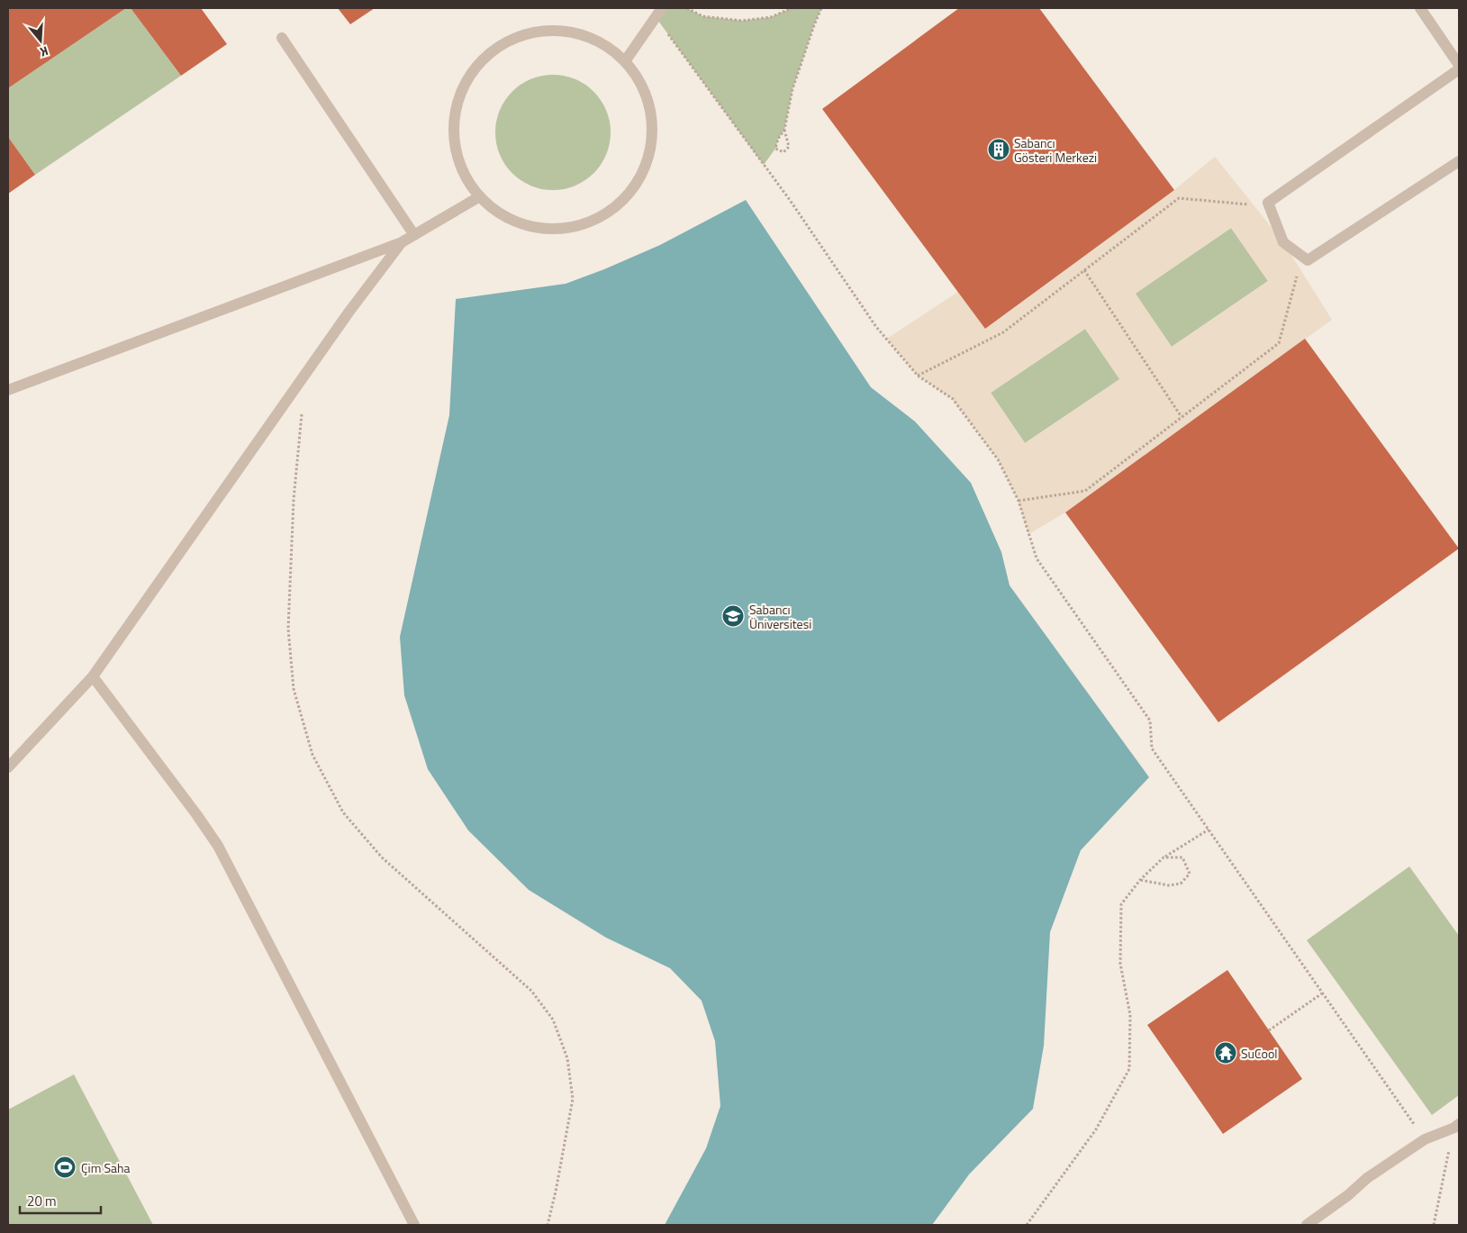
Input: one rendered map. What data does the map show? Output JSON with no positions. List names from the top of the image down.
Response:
{
  "places": {
    "building": ["Sabancı Gösteri Merkezi"],
    "school or university": ["Sabancı Üniversitesi"],
    "temple": ["SuCool"],
    "sports": ["Çim Saha"]
  },
  "scale_bar": "20 m",
  "north": "bottom"
}
